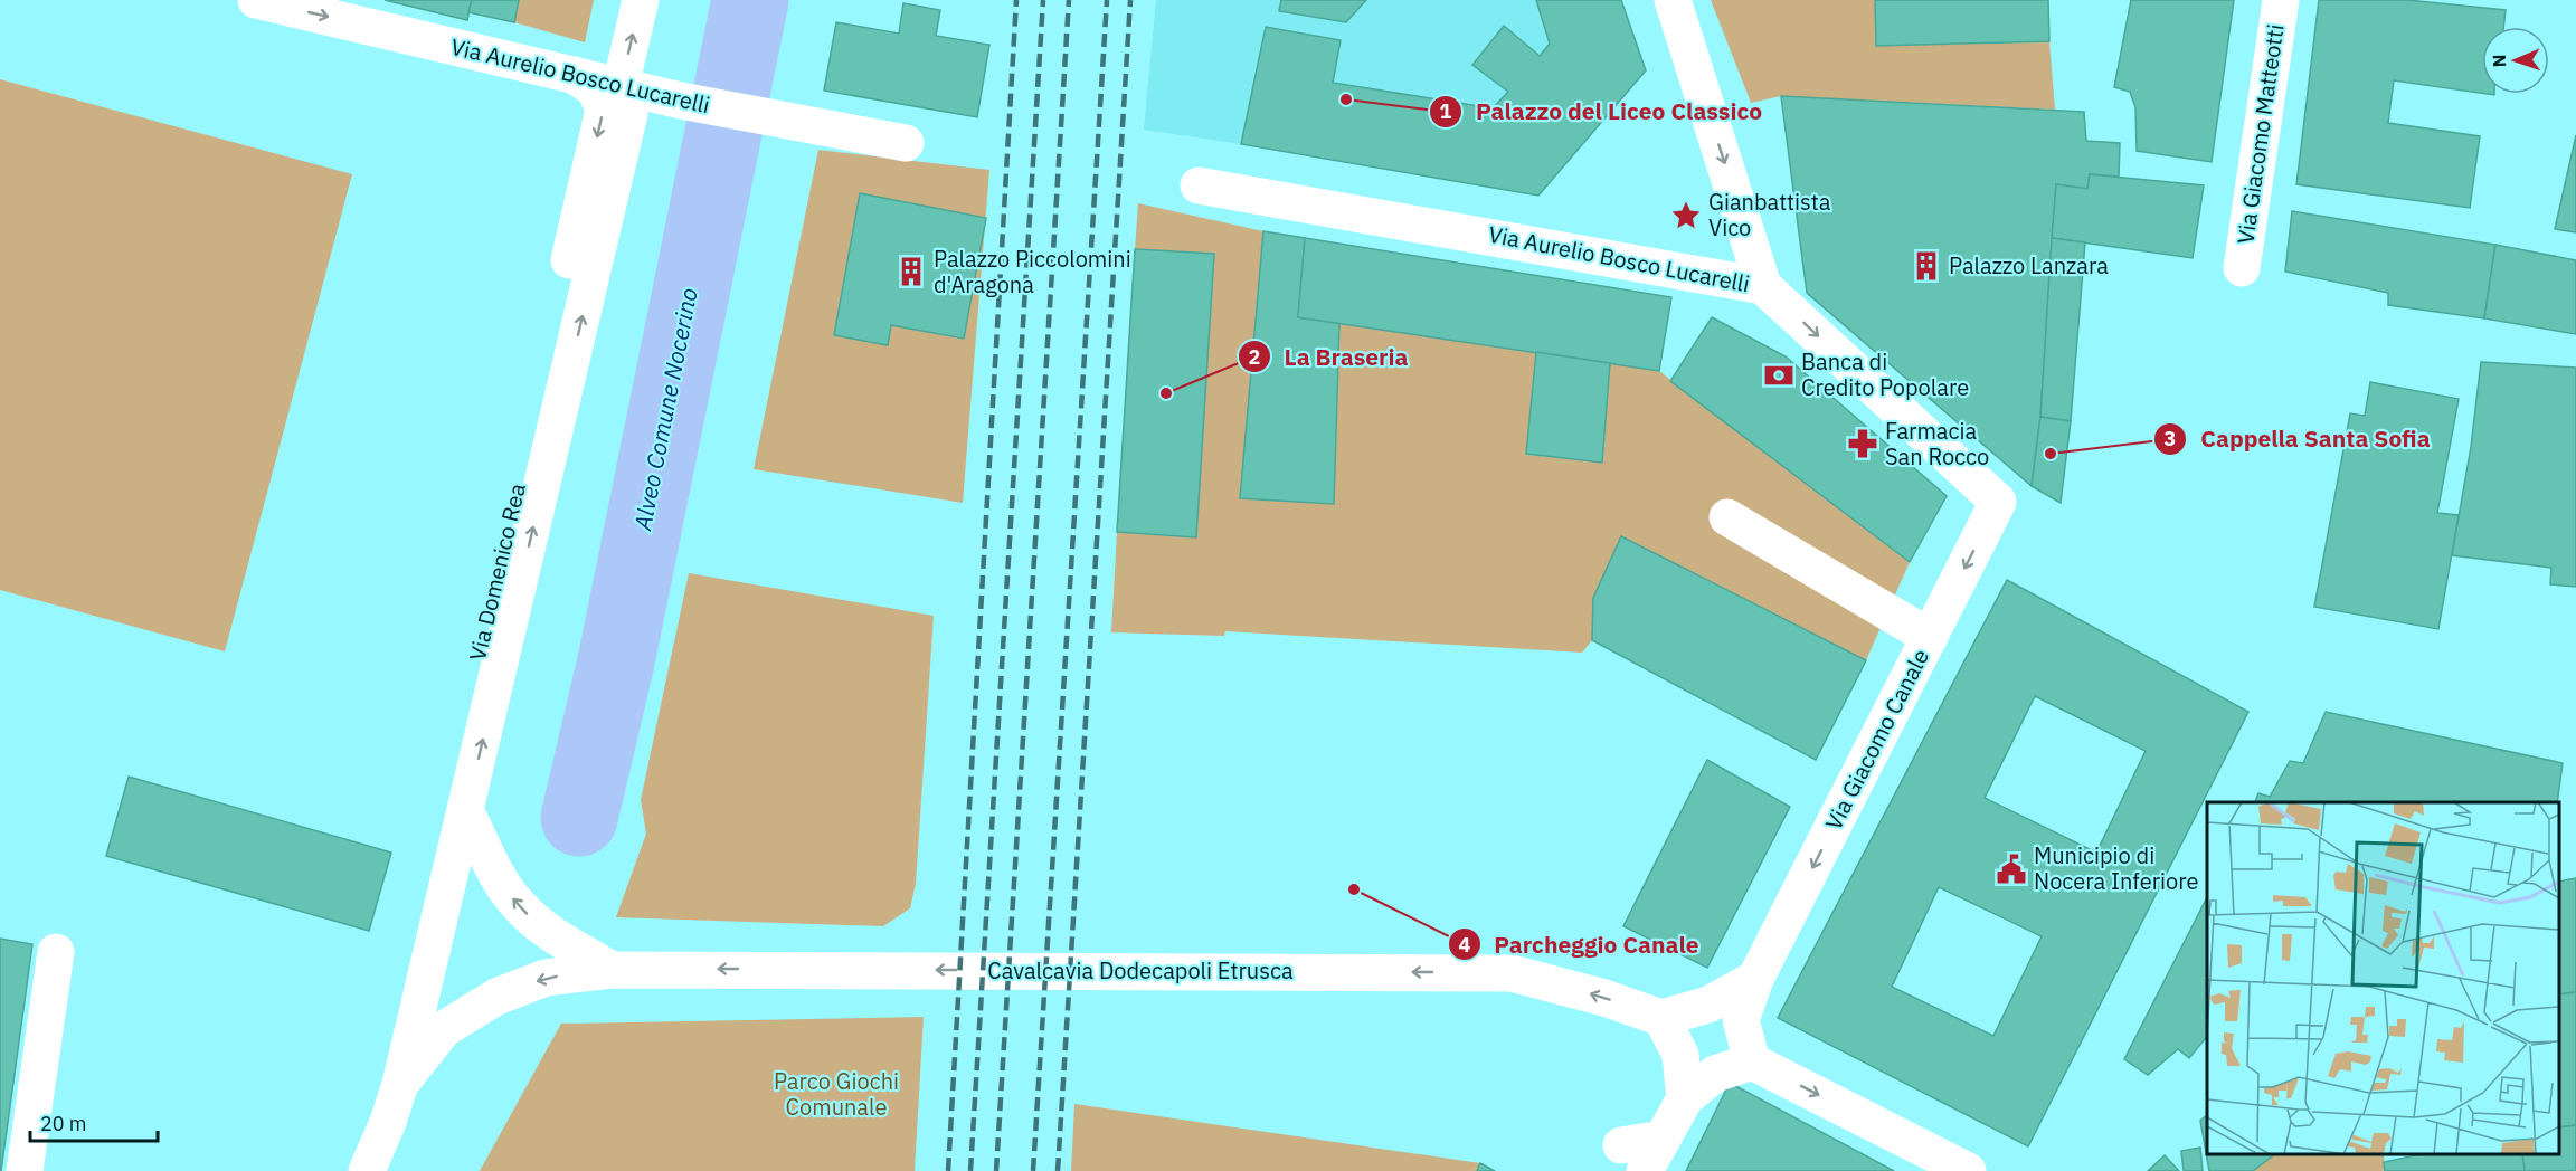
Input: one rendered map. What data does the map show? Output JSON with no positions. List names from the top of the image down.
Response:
{
  "streets": {
    "street": [
      "Via Aurelio Bosco Lucarelli",
      "Via Giacomo Matteotti",
      "Via Domenico Rea",
      "Via Giacomo Canale",
      "Cavalcavia Dodecapoli Etrusca"
    ]
  },
  "crossings": [
    ["Via Aurelio Bosco Lucarelli", "Via Domenico Rea"],
    ["Via Aurelio Bosco Lucarelli", "Via Giacomo Canale"],
    ["Via Domenico Rea", "Cavalcavia Dodecapoli Etrusca"]
  ],
  "one_way": ["Via Giacomo Canale", "Cavalcavia Dodecapoli Etrusca"],
  "water": ["Alveo Comune Nocerino"],
  "parks": ["Parco Giochi Comunale"],
  "places": {
    "other": [
      "Palazzo del Liceo Classico",
      "La Braseria",
      "Cappella Santa Sofia",
      "Parcheggio Canale"
    ],
    "place": ["Gianbattista Vico"],
    "building": ["Palazzo Lanzara", "Palazzo Piccolomini d'Aragona"],
    "bank": ["Banca di Credito Popolare"],
    "pharmacy": ["Farmacia San Rocco"],
    "public building": ["Municipio di Nocera Inferiore"]
  },
  "scale_bar": "20 m",
  "north": "left"
}
